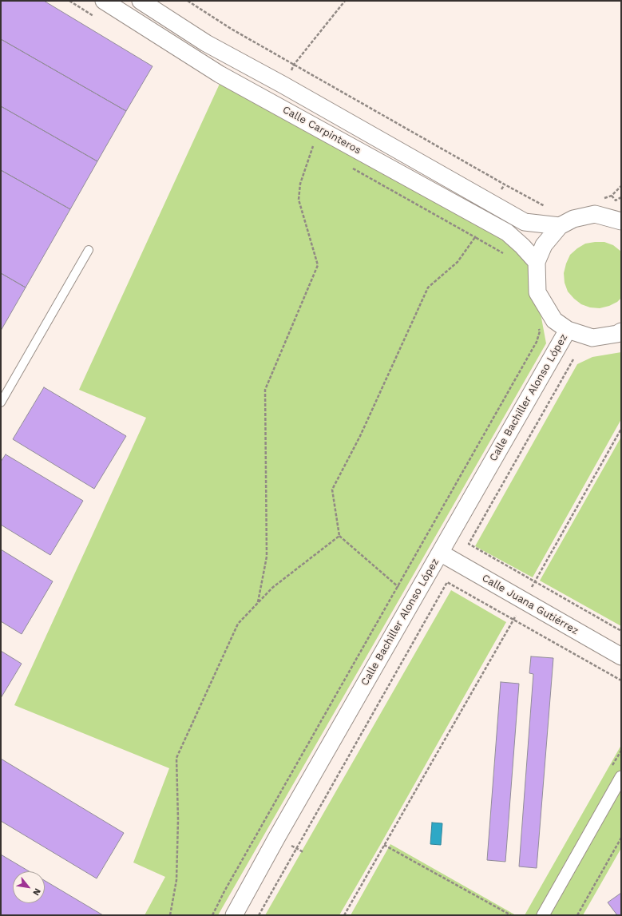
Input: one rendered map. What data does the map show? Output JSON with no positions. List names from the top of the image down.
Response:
{
  "streets": {
    "street": ["Calle Carpinteros", "Calle Bachiller Alonso López", "Calle Juana Gutiérrez"]
  },
  "crossings": [
    ["Calle Bachiller Alonso López", "Calle Juana Gutiérrez"]
  ],
  "north": "bottom right"
}
